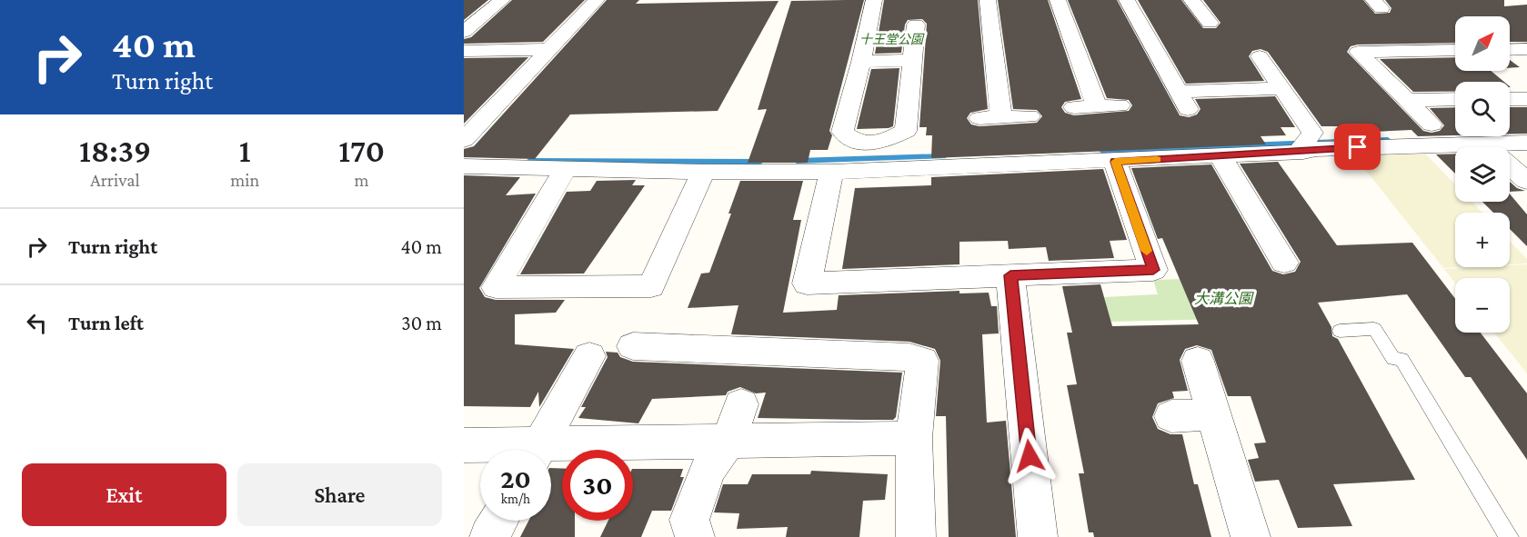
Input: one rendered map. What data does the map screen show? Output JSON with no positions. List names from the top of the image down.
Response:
{
  "parks": ["十王堂公園", "大溝公園"],
  "north": "top right",
  "page": {
    "turn": ["40 m", "Turn right"],
    "map_buttons": ["+", "−"],
    "eta": [
      "18:39",
      "Arrival",
      "1",
      "min",
      "170",
      "m"
    ],
    "list": [
      {
        "name": "Turn right",
        "value": "40 m"
      },
      {
        "name": "Turn left",
        "value": "30 m"
      }
    ],
    "speed": "20 km/h",
    "limit": "30",
    "buttons": ["Exit", "Share"]
  }
}
